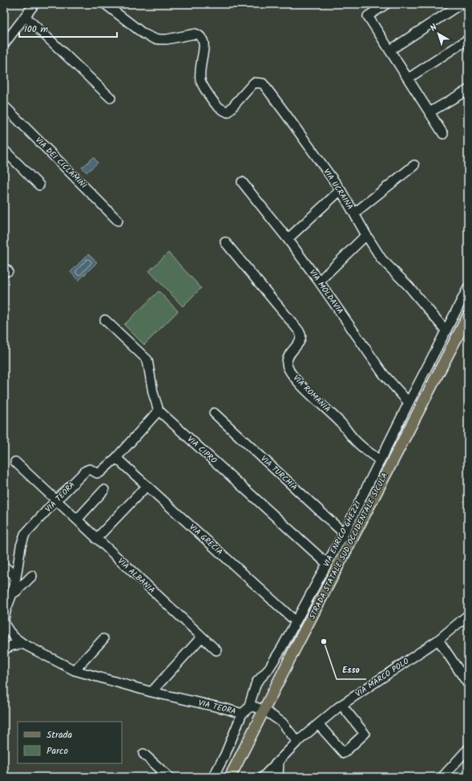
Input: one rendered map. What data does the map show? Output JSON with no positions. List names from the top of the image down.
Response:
{
  "streets": {
    "main road": ["STRADA STATALE SUD OCCIDENTALE SICULA"],
    "street": [
      "VIA DEI CICLAMINI",
      "VIA UCRAINA",
      "VIA MOLDAVIA",
      "VIA ROMANIA",
      "VIA CIPRO",
      "VIA TURCHIA",
      "VIA TEORA",
      "VIA ENRICO GHEZZI",
      "VIA GRECIA",
      "VIA ALBANIA",
      "VIA MARCO POLO"
    ]
  },
  "crossings": [
    ["VIA UCRAINA", "VIA ENRICO GHEZZI"],
    ["VIA MOLDAVIA", "VIA ENRICO GHEZZI"],
    ["VIA ROMANIA", "VIA ENRICO GHEZZI"],
    ["VIA CIPRO", "VIA TEORA"],
    ["VIA CIPRO", "VIA ENRICO GHEZZI"],
    ["VIA TURCHIA", "VIA ENRICO GHEZZI"],
    ["VIA TEORA", "VIA ENRICO GHEZZI"],
    ["VIA TEORA", "VIA GRECIA"],
    ["VIA TEORA", "VIA ALBANIA"],
    ["VIA ENRICO GHEZZI", "VIA GRECIA"]
  ],
  "places": ["Esso"],
  "legend": ["Strada", "Parco"],
  "scale_bar": "100 m",
  "north": "top left"
}
